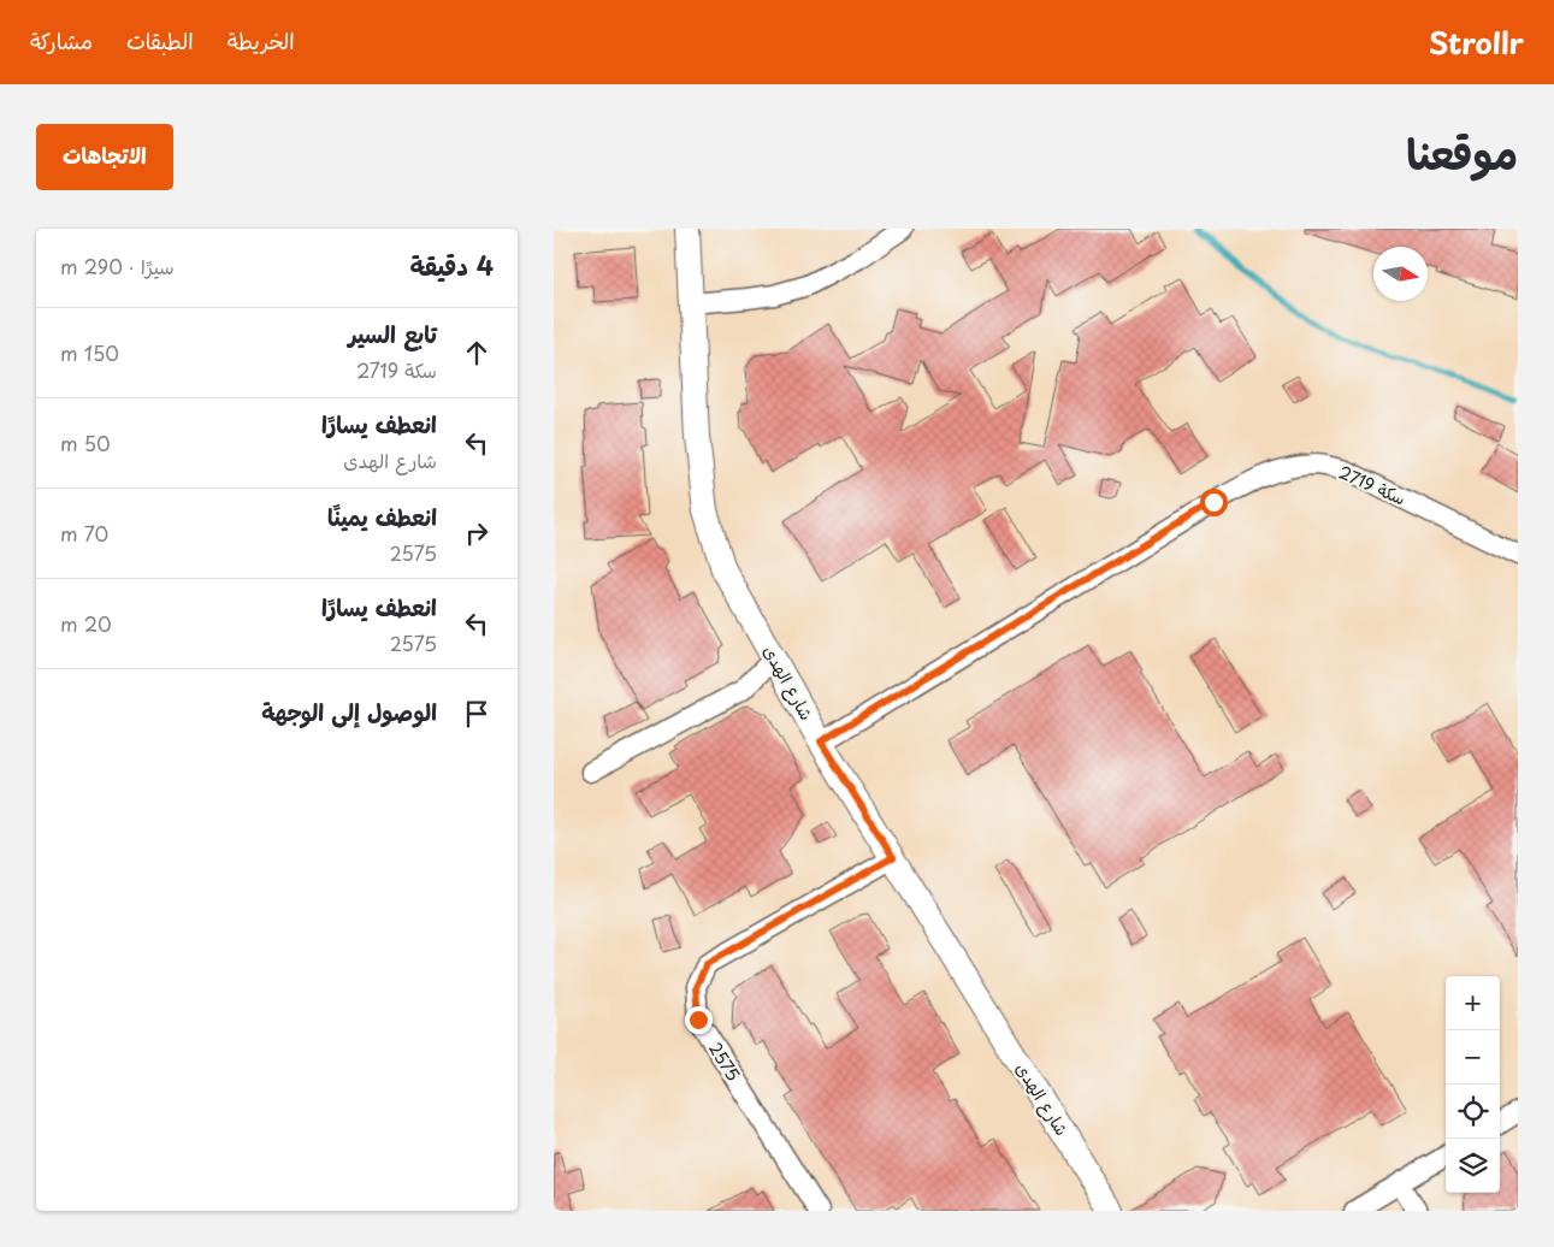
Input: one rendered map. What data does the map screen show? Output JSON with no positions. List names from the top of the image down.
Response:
{
  "streets": {
    "street": ["سكة 2719", "شارع الهدى", "2575"]
  },
  "crossings": [
    ["سكة 2719", "شارع الهدى"],
    ["شارع الهدى", "2575"]
  ],
  "north": "right",
  "page": {
    "header": "Strollr",
    "nav": ["الخريطة", "الطبقات", "مشاركة"],
    "title": "موقعنا",
    "buttons": "الاتجاهات",
    "heading": ["4 دقيقة", "سيرًا · 290 m"],
    "list": [
      ["تابع السير", "سكة 2719", "150 m"],
      ["انعطف يسارًا", "شارع الهدى", "50 m"],
      ["انعطف يمينًا", "2575", "70 m"],
      ["انعطف يسارًا", "2575", "20 m"],
      "الوصول إلى الوجهة"
    ],
    "map_buttons": ["+", "−"]
  }
}
